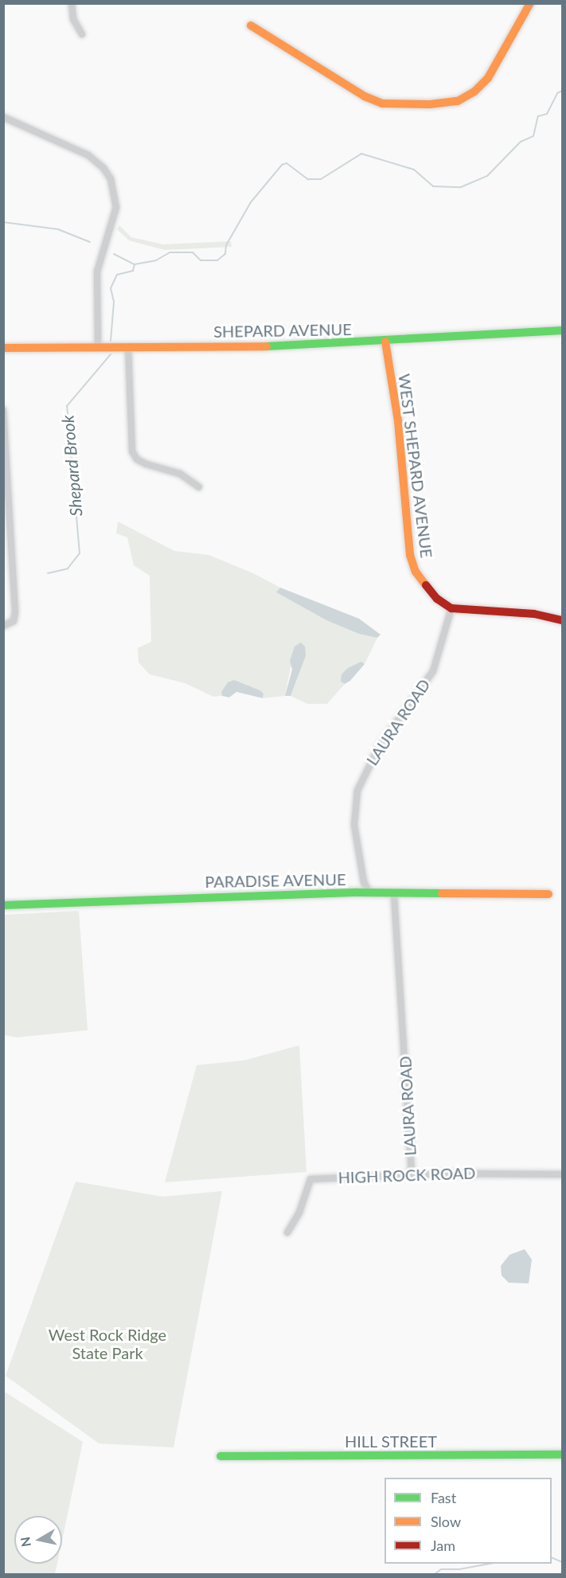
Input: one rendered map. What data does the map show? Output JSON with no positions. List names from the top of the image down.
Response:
{
  "streets": {
    "street": [
      "SHEPARD AVENUE",
      "WEST SHEPARD AVENUE",
      "LAURA ROAD",
      "PARADISE AVENUE",
      "HIGH ROCK ROAD",
      "HILL STREET"
    ]
  },
  "crossings": [
    ["SHEPARD AVENUE", "WEST SHEPARD AVENUE"],
    ["WEST SHEPARD AVENUE", "LAURA ROAD"],
    ["LAURA ROAD", "PARADISE AVENUE"],
    ["LAURA ROAD", "HIGH ROCK ROAD"]
  ],
  "water": ["Shepard Brook"],
  "parks": ["West Rock Ridge State Park"],
  "legend": ["Fast", "Slow", "Jam"],
  "north": "left"
}
